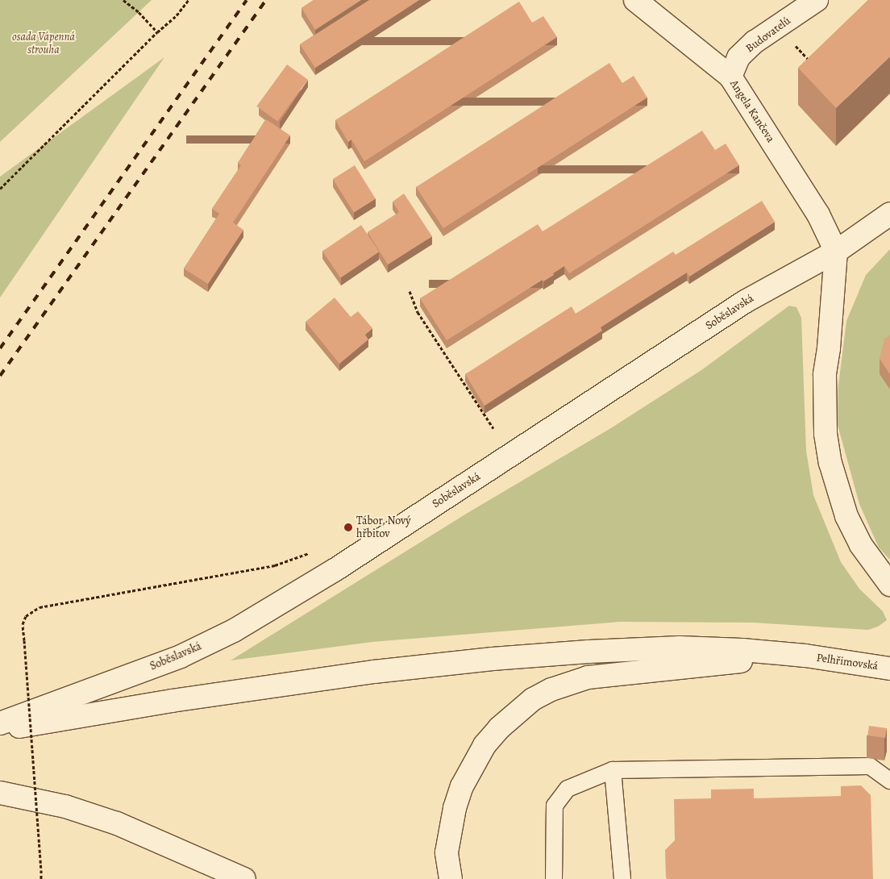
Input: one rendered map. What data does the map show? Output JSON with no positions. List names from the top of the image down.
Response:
{
  "streets": {
    "main road": [
      "Budovatelů",
      "Angela Kančeva",
      "Soběslavská",
      "Pelhřimovská"
    ]
  },
  "crossings": [
    ["Budovatelů", "Angela Kančeva"],
    ["Angela Kančeva", "Soběslavská"]
  ],
  "parks": ["osada Vápenná strouha"],
  "places": ["Tábor, Nový hřbitov"]
}
